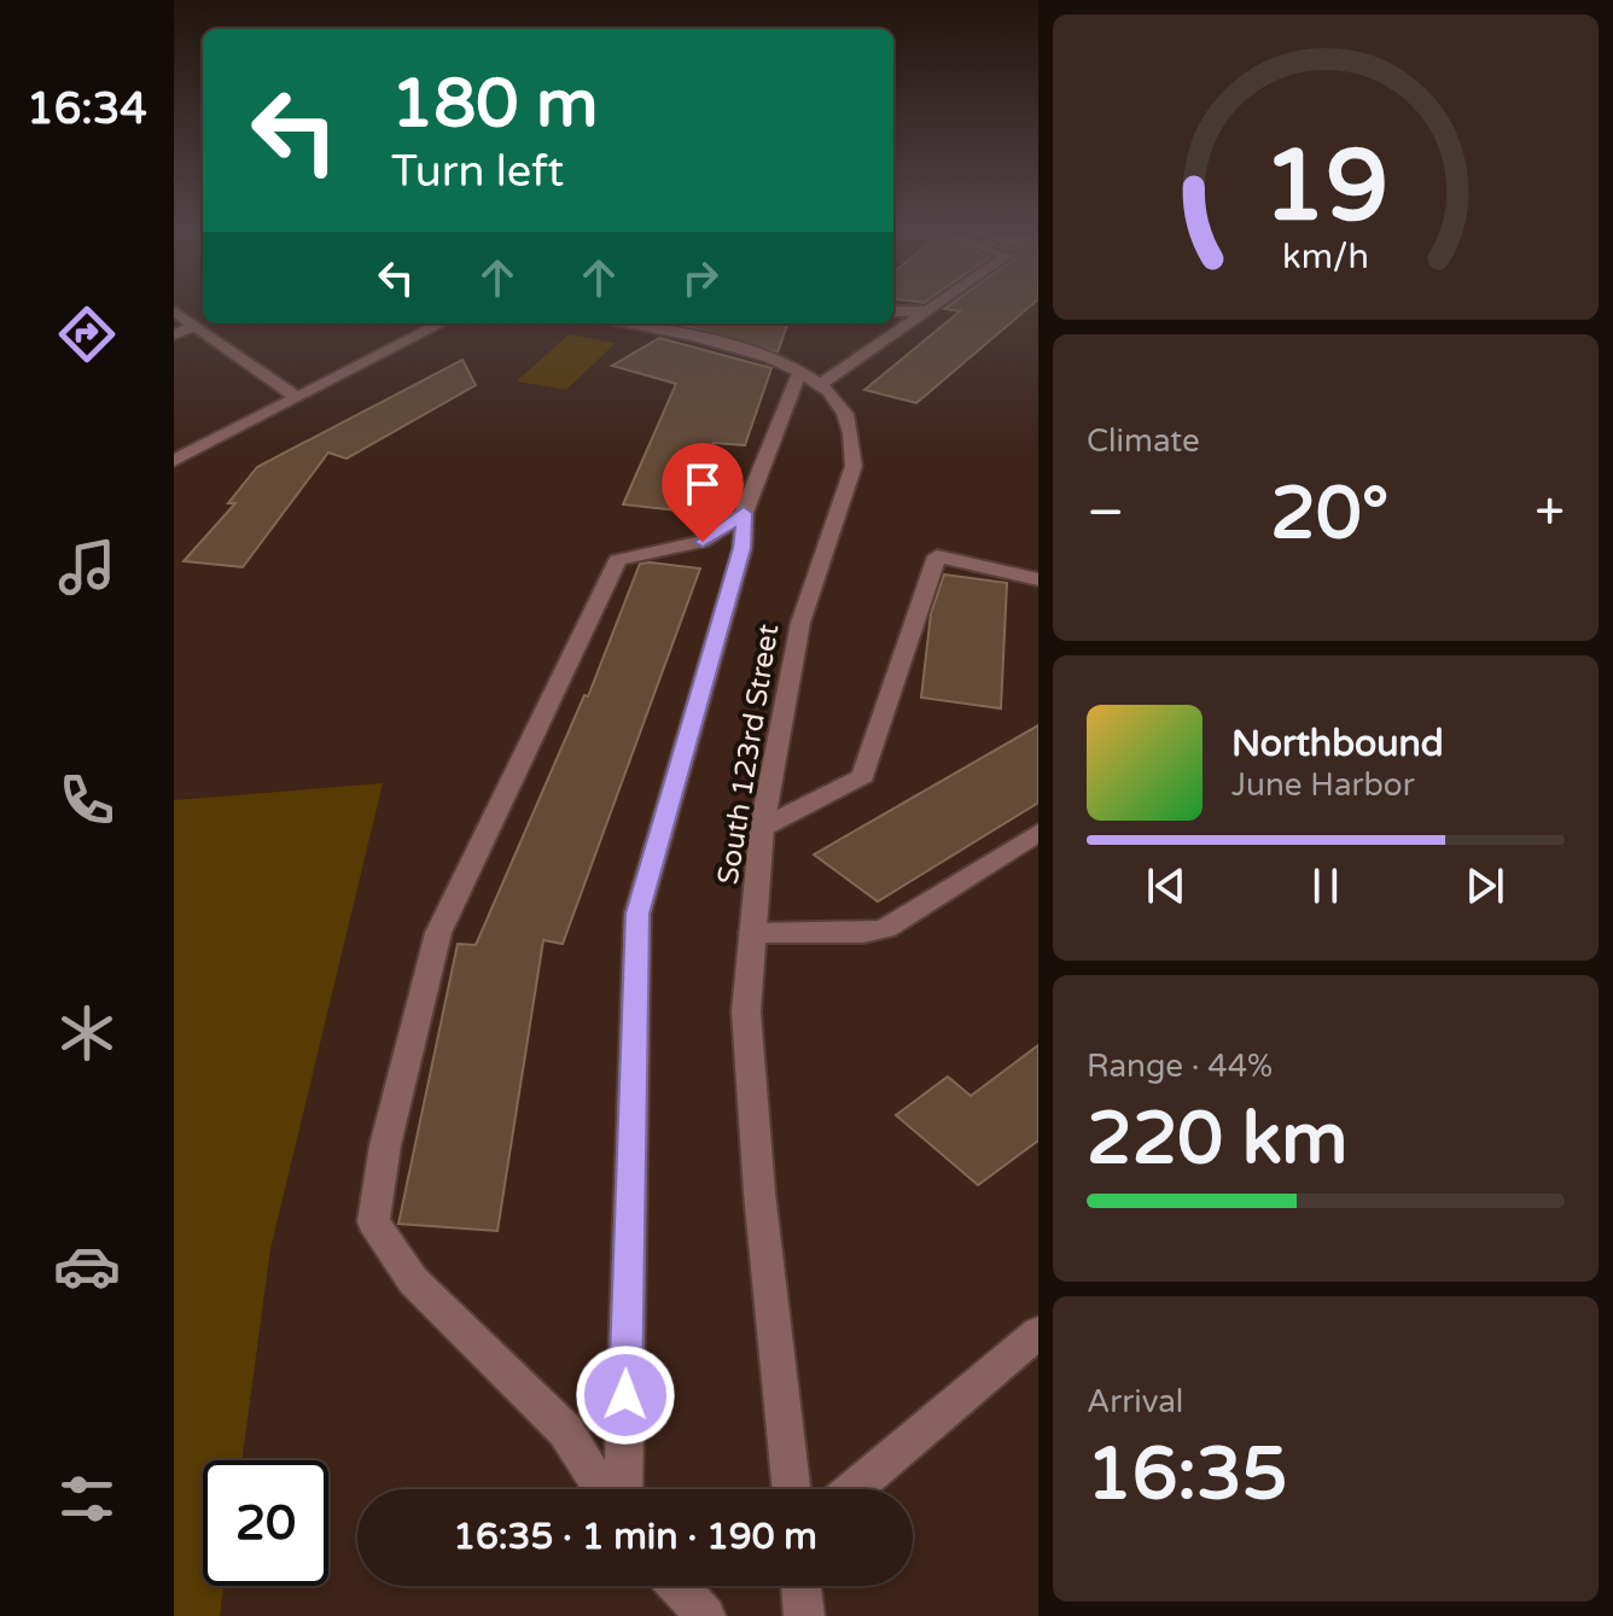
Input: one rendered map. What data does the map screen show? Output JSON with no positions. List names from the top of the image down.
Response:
{
  "streets": {
    "street": ["South 123rd Street"]
  },
  "page": {
    "tabs": "16:34",
    "turn": ["180 m", "Turn left"],
    "tile": [
      "Climate",
      ["Range · 44%", "220 km"],
      ["Arrival", "16:35"]
    ],
    "heat": ["−", "20°", "+"],
    "song": ["Northbound", "June Harbor"],
    "limit": "20",
    "trip": "16:35 · 1 min · 190 m",
    "gauge": ["19", "km/h"]
  }
}
